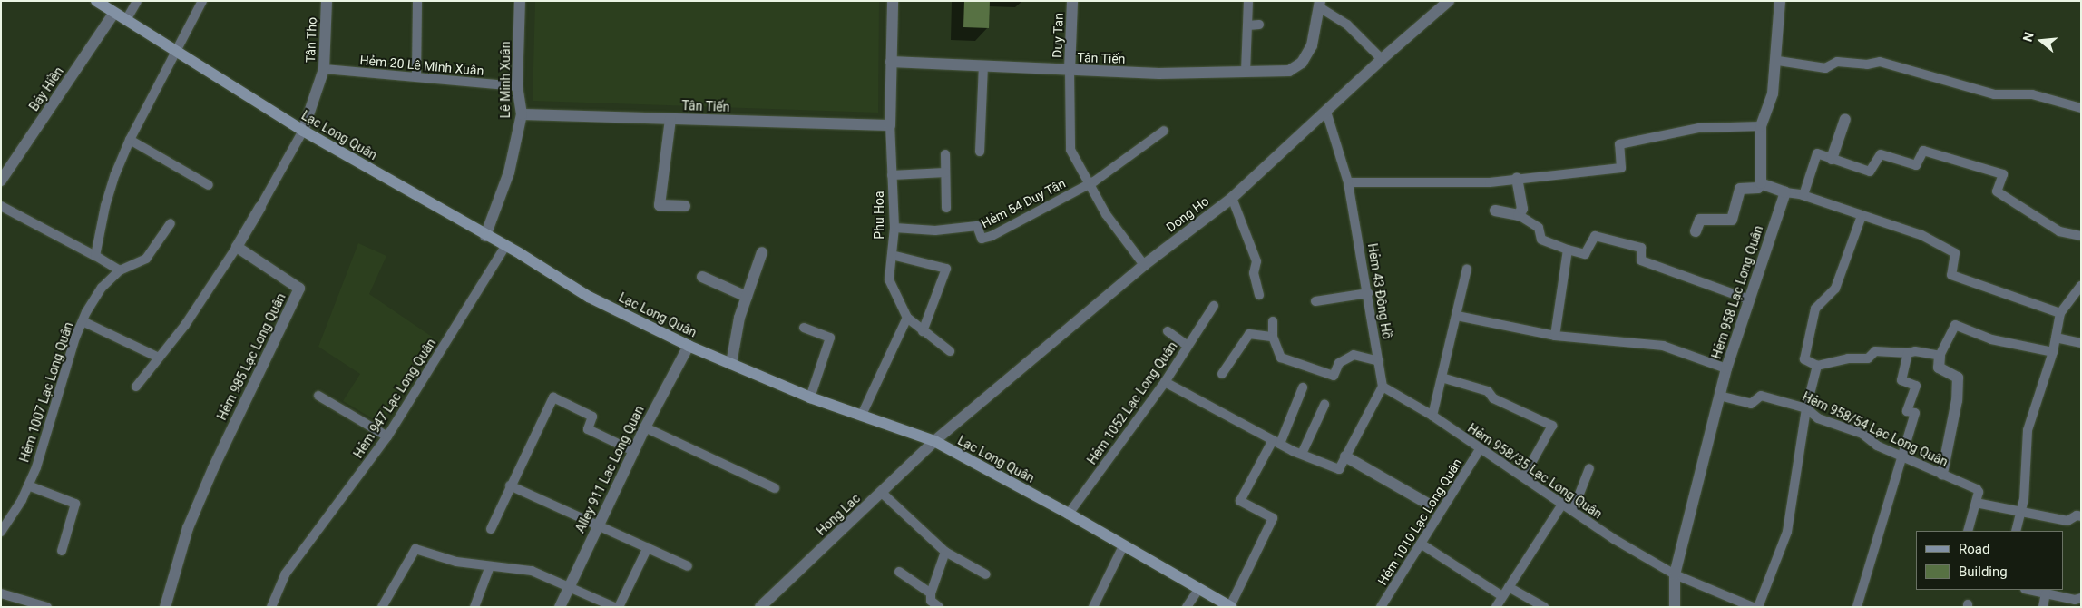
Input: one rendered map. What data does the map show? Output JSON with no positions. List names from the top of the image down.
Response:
{
  "streets": {
    "main road": ["Lạc Long Quân"],
    "street": [
      "Duy Tan",
      "Tân Thọ",
      "Tân Tiến",
      "Lê Minh Xuân",
      "Bảy Hiền",
      "Dong Ho",
      "Phu Hoa",
      "Hẻm 958 Lạc Long Quân",
      "Hẻm 985 Lạc Long Quân",
      "Alley 911 Lac Long Quan",
      "Hong Lac"
    ],
    "lane": [
      "Hẻm 20 Lê Minh Xuân",
      "Hẻm 54 Duy Tân",
      "Hẻm 43 Đông Hồ",
      "Hẻm 1007 Lạc Long Quân",
      "Hẻm 947 Lạc Long Quân",
      "Hẻm 1052 Lạc Long Quân",
      "Hẻm 958/54 Lạc Long Quân",
      "Hẻm 958/35 Lạc Long Quân",
      "Hẻm 1010 Lạc Long Quân"
    ]
  },
  "crossings": [
    ["Duy Tan", "Tân Tiến"],
    ["Tân Thọ", "Hẻm 20 Lê Minh Xuân"],
    ["Tân Thọ", "Lạc Long Quân"],
    ["Tân Tiến", "Lê Minh Xuân"],
    ["Tân Tiến", "Phu Hoa"],
    ["Hẻm 20 Lê Minh Xuân", "Lê Minh Xuân"],
    ["Lê Minh Xuân", "Lạc Long Quân"],
    ["Bảy Hiền", "Lạc Long Quân"],
    ["Lạc Long Quân", "Dong Ho"],
    ["Lạc Long Quân", "Hẻm 947 Lạc Long Quân"],
    ["Lạc Long Quân", "Hẻm 1052 Lạc Long Quân"],
    ["Lạc Long Quân", "Alley 911 Lac Long Quan"],
    ["Lạc Long Quân", "Hong Lac"],
    ["Hẻm 54 Duy Tân", "Phu Hoa"],
    ["Dong Ho", "Hẻm 43 Đông Hồ"],
    ["Dong Ho", "Hong Lac"],
    ["Hẻm 43 Đông Hồ", "Hẻm 958/35 Lạc Long Quân"],
    ["Hẻm 958 Lạc Long Quân", "Hẻm 958/54 Lạc Long Quân"],
    ["Hẻm 958 Lạc Long Quân", "Hẻm 958/35 Lạc Long Quân"],
    ["Hẻm 958/35 Lạc Long Quân", "Hẻm 1010 Lạc Long Quân"]
  ],
  "legend": ["Road", "Building"],
  "north": "left"
}
